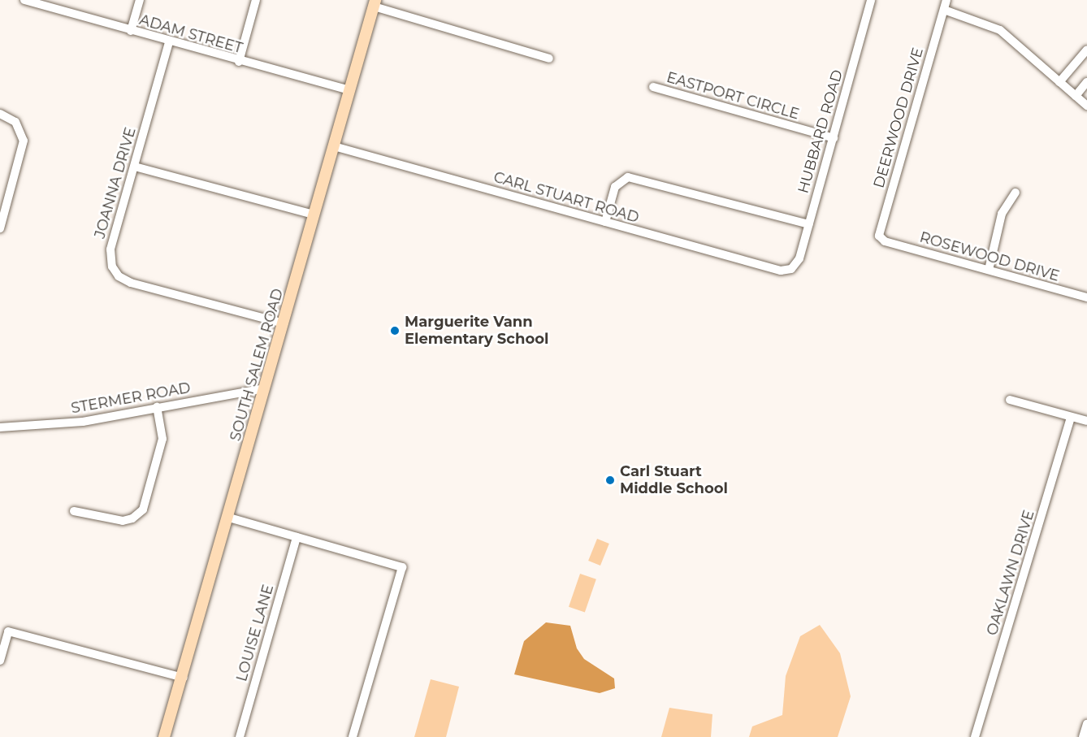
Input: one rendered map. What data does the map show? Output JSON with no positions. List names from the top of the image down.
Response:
{
  "streets": {
    "main road": ["SOUTH SALEM ROAD"],
    "street": [
      "ADAM STREET",
      "EASTPORT CIRCLE",
      "DEERWOOD DRIVE",
      "HUBBARD ROAD",
      "JOANNA DRIVE",
      "CARL STUART ROAD",
      "ROSEWOOD DRIVE",
      "STERMER ROAD",
      "OAKLAWN DRIVE",
      "LOUISE LANE"
    ]
  },
  "crossings": [
    ["ADAM STREET", "JOANNA DRIVE"],
    ["ADAM STREET", "SOUTH SALEM ROAD"],
    ["EASTPORT CIRCLE", "HUBBARD ROAD"],
    ["DEERWOOD DRIVE", "ROSEWOOD DRIVE"],
    ["HUBBARD ROAD", "CARL STUART ROAD"],
    ["JOANNA DRIVE", "SOUTH SALEM ROAD"],
    ["CARL STUART ROAD", "SOUTH SALEM ROAD"],
    ["SOUTH SALEM ROAD", "STERMER ROAD"]
  ],
  "places": ["Marguerite Vann Elementary School", "Carl Stuart Middle School"]
}
